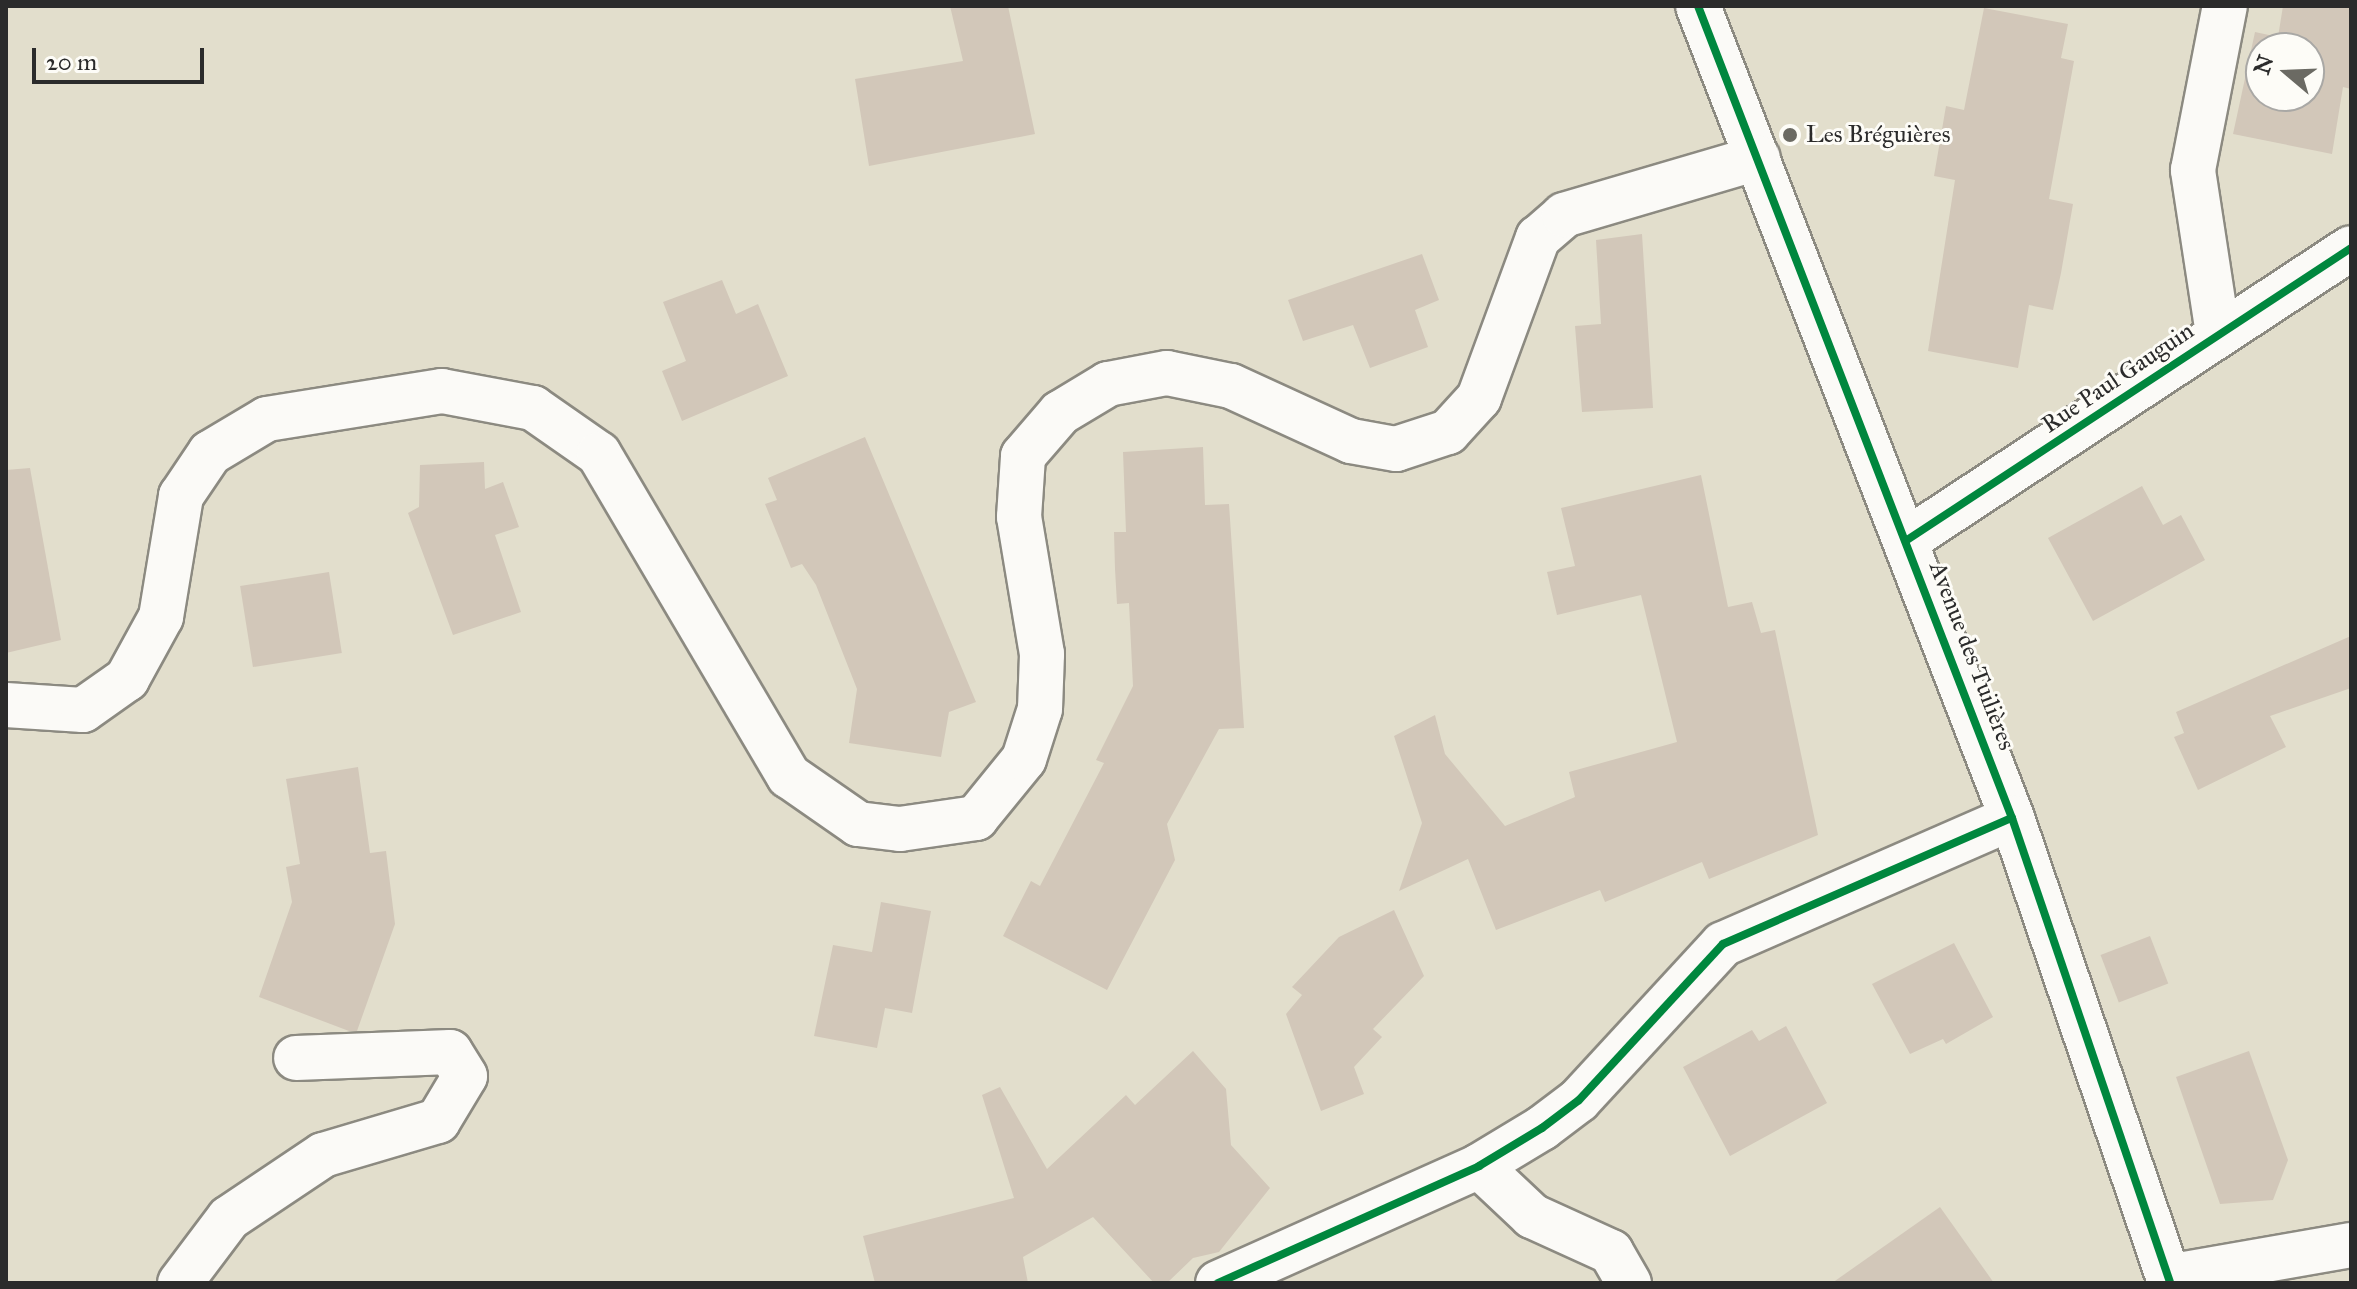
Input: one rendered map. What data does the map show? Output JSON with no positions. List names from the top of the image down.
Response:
{
  "streets": {
    "street": ["Rue Paul Gauguin", "Avenue des Tuilières"]
  },
  "crossings": [
    ["Rue Paul Gauguin", "Avenue des Tuilières"]
  ],
  "places": ["Les Bréguières"],
  "scale_bar": "20 m",
  "north": "left"
}
